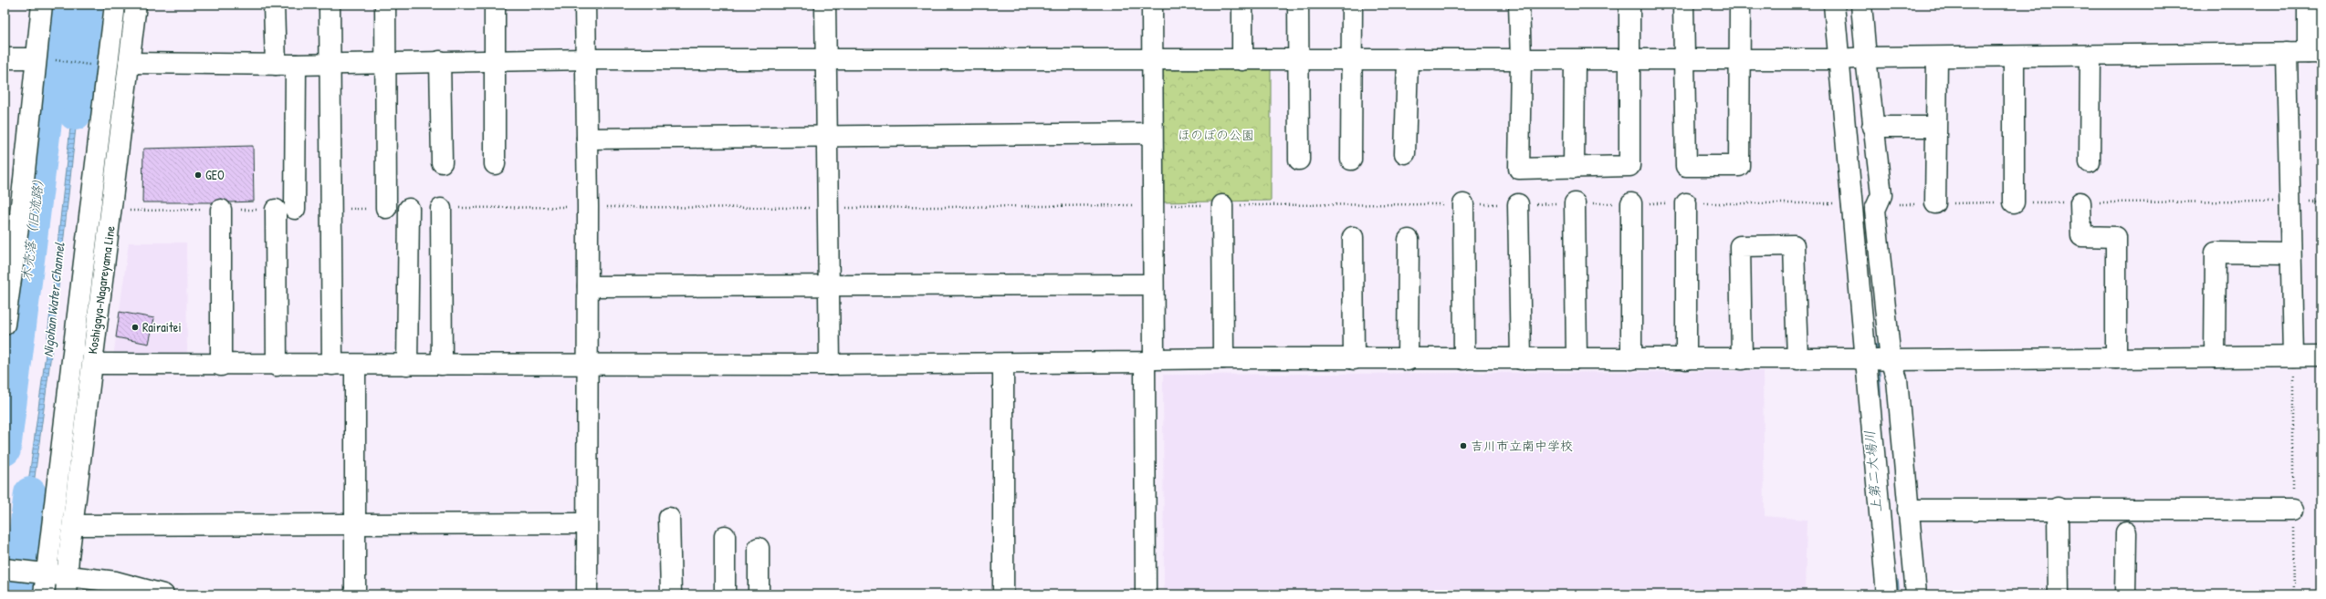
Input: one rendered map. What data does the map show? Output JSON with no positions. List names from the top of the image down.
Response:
{
  "streets": {
    "street": ["Koshigaya-Nagareyama Line"]
  },
  "water": ["木売落（旧流路）", "Nigohan Water Channel", "上第二大場川"],
  "parks": ["ほのぼの公園"],
  "places": ["GEO", "Rairaitei", "吉川市立南中学校"]
}
